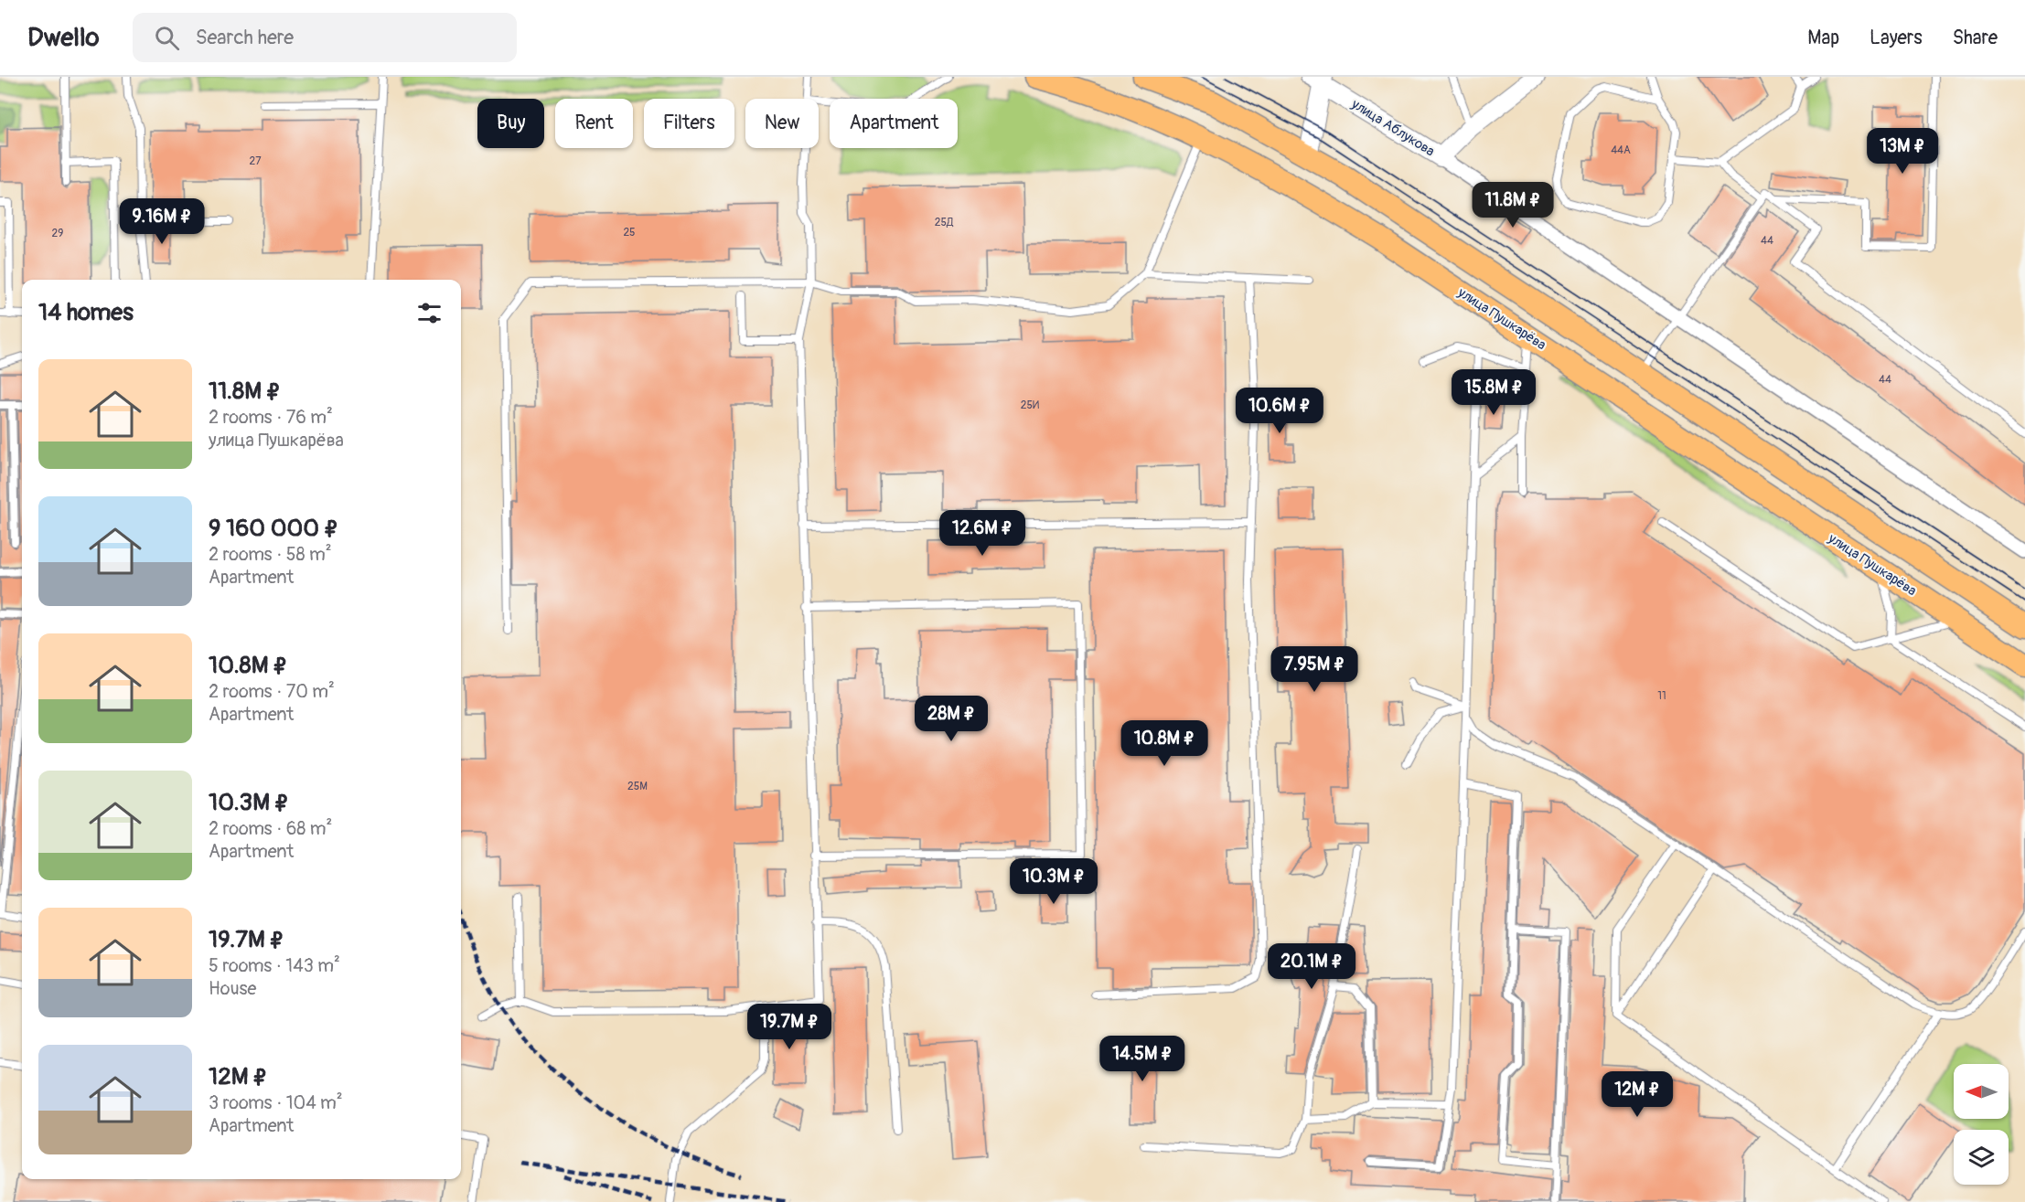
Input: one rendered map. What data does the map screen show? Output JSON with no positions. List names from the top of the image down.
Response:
{
  "streets": {
    "main road": ["улица Пушкарёва"],
    "street": ["улица Аблукова"]
  },
  "house_numbers": [
    "44А",
    "27",
    "25Д",
    "25",
    "29",
    "44",
    "44",
    "25И",
    "11",
    "25М"
  ],
  "north": "left",
  "page": {
    "header": "Dwello",
    "search": "Search here",
    "nav": ["Map", "Layers", "Share"],
    "chip": [
      "Buy",
      "Rent",
      "Filters",
      "New",
      "Apartment"
    ],
    "price": [
      "13M ₽",
      "11.8M ₽",
      "9.16M ₽",
      "15.8M ₽",
      "10.6M ₽",
      "12.6M ₽",
      "7.95M ₽",
      "28M ₽",
      "10.8M ₽",
      "10.3M ₽",
      "20.1M ₽",
      "19.7M ₽",
      "14.5M ₽",
      "12M ₽"
    ],
    "heading": "14 homes",
    "list": [
      {
        "name": "11.8M ₽",
        "note": "2 rooms · 76 m² · улица Пушкарёва"
      },
      {
        "name": "9 160 000 ₽",
        "note": "2 rooms · 58 m² · Apartment"
      },
      {
        "name": "10.8M ₽",
        "note": "2 rooms · 70 m² · Apartment"
      },
      {
        "name": "10.3M ₽",
        "note": "2 rooms · 68 m² · Apartment"
      },
      {
        "name": "19.7M ₽",
        "note": "5 rooms · 143 m² · House"
      },
      {
        "name": "12M ₽",
        "note": "3 rooms · 104 m² · Apartment"
      }
    ]
  }
}
